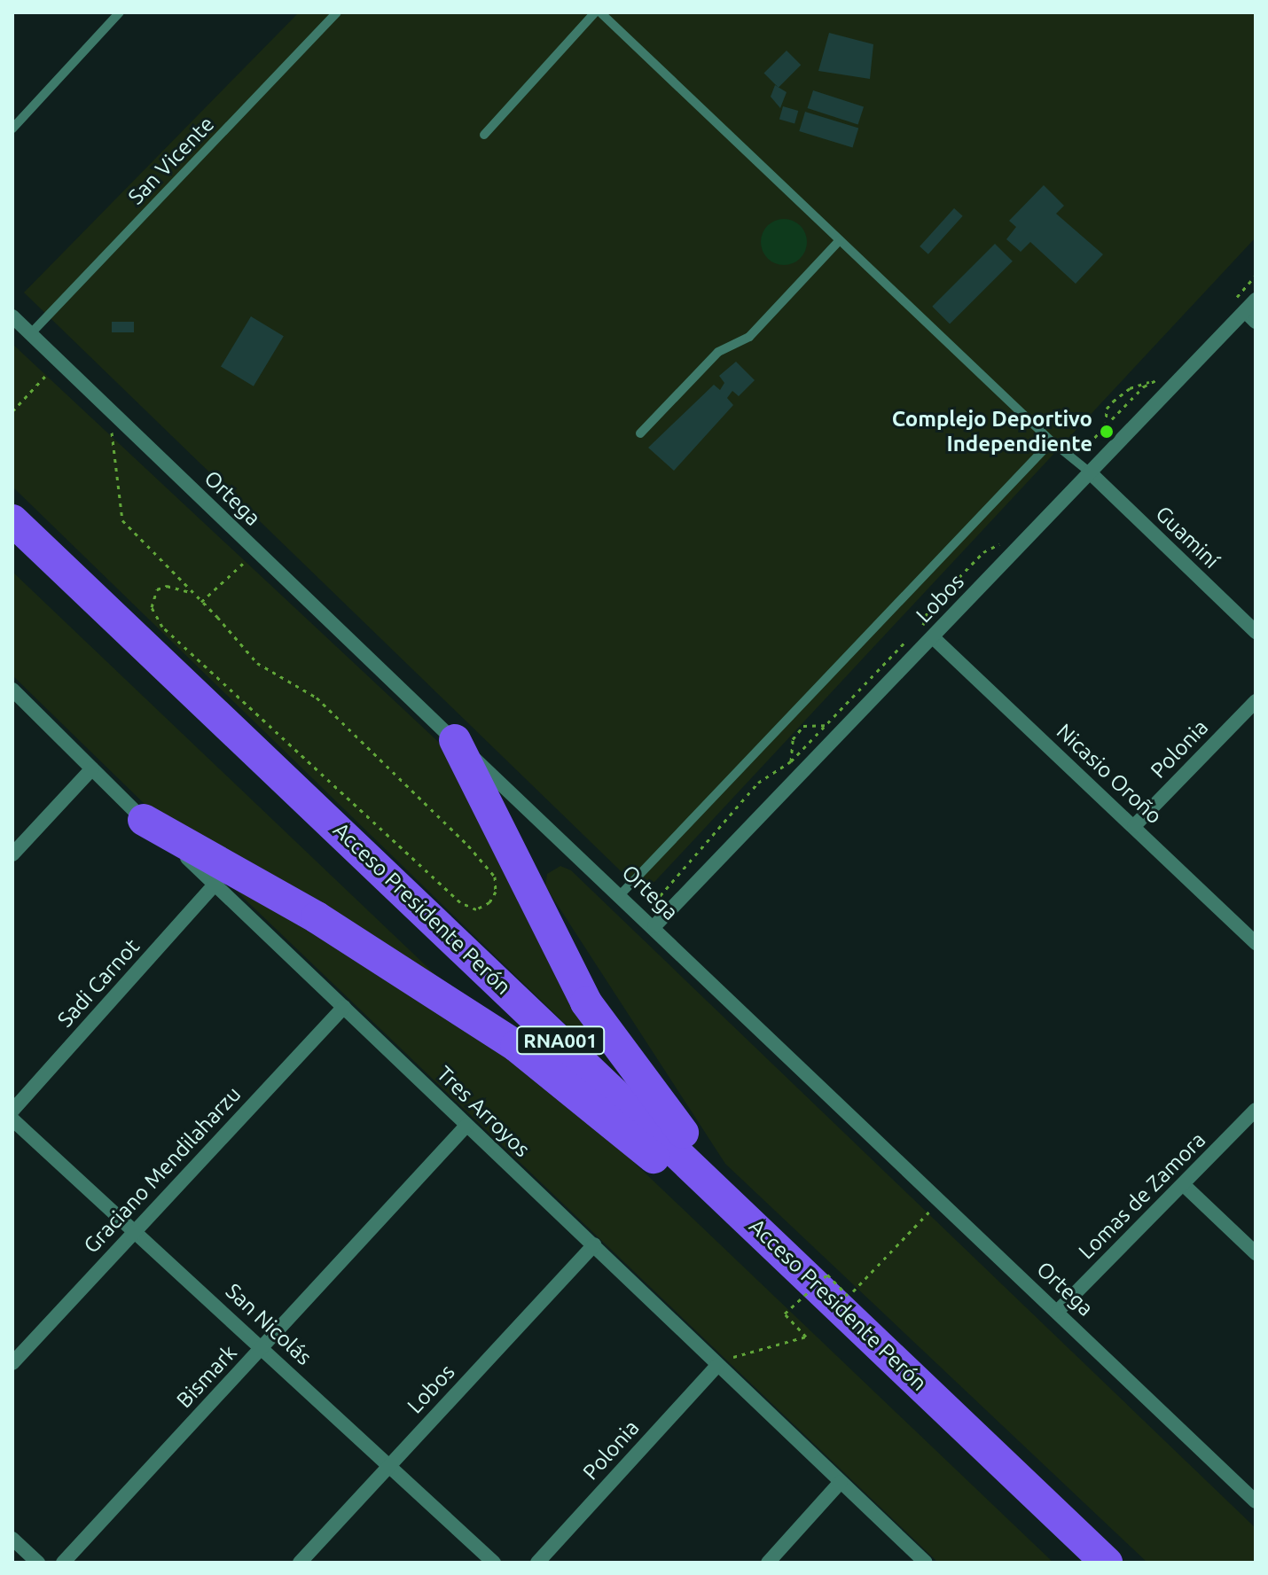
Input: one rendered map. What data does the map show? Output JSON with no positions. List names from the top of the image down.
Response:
{
  "streets": {
    "highway": ["Acceso Presidente Perón", "RNA001"],
    "street": [
      "Ortega",
      "Guaminí",
      "Lobos",
      "Polonia",
      "Nicasio Oroño",
      "Sadi Carnot",
      "Tres Arroyos",
      "Graciano Mendilaharzu",
      "Lomas de Zamora",
      "San Nicolás",
      "Bismark"
    ],
    "lane": ["San Vicente"]
  },
  "crossings": [
    ["San Vicente", "Ortega"],
    ["Ortega", "Lobos"],
    ["Ortega", "Lomas de Zamora"],
    ["Guaminí", "Lobos"],
    ["Lobos", "Nicasio Oroño"],
    ["Lobos", "Tres Arroyos"],
    ["Lobos", "San Nicolás"],
    ["Polonia", "Nicasio Oroño"],
    ["Polonia", "Tres Arroyos"],
    ["Sadi Carnot", "Tres Arroyos"],
    ["Tres Arroyos", "Graciano Mendilaharzu"],
    ["Tres Arroyos", "Bismark"],
    ["Graciano Mendilaharzu", "San Nicolás"],
    ["San Nicolás", "Bismark"]
  ],
  "places": ["Complejo Deportivo Independiente"]
}
